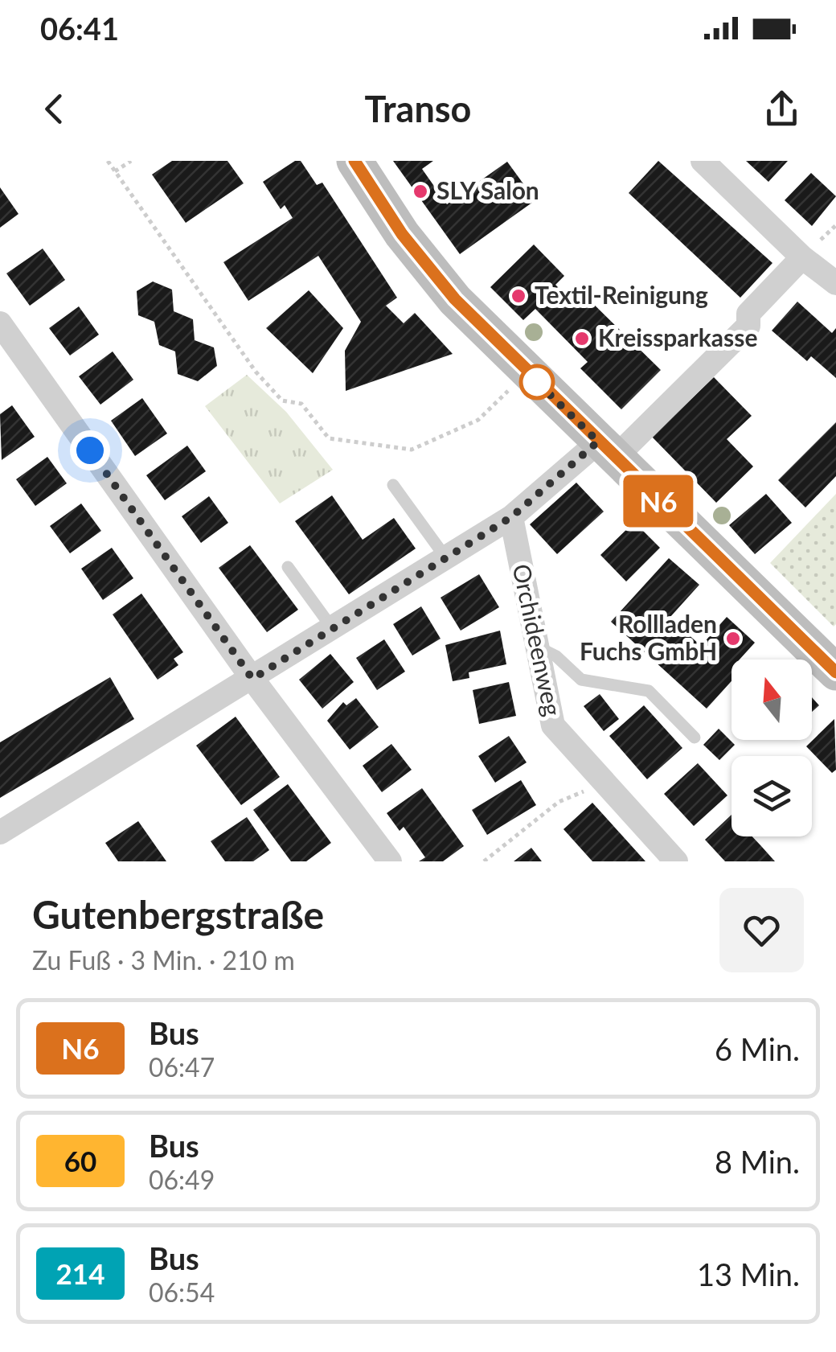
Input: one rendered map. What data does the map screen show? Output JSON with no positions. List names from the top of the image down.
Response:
{
  "streets": {
    "street": ["Orchideenweg"]
  },
  "places": [
    "SLY Salon",
    "Textil-Reinigung",
    "Kreissparkasse",
    "Rollladen Fuchs GmbH"
  ],
  "lines": ["bus line N6"],
  "north": "top",
  "page": {
    "status": "06:41",
    "header": "Transo",
    "on_map": "N6",
    "heading": ["Gutenbergstraße", "Zu Fuß · 3 Min. · 210 m"],
    "list": [
      {
        "mark": "N6",
        "name": "Bus",
        "note": "06:47",
        "value": "6 Min."
      },
      {
        "mark": "60",
        "name": "Bus",
        "note": "06:49",
        "value": "8 Min."
      },
      {
        "mark": "214",
        "name": "Bus",
        "note": "06:54",
        "value": "13 Min."
      }
    ]
  }
}
